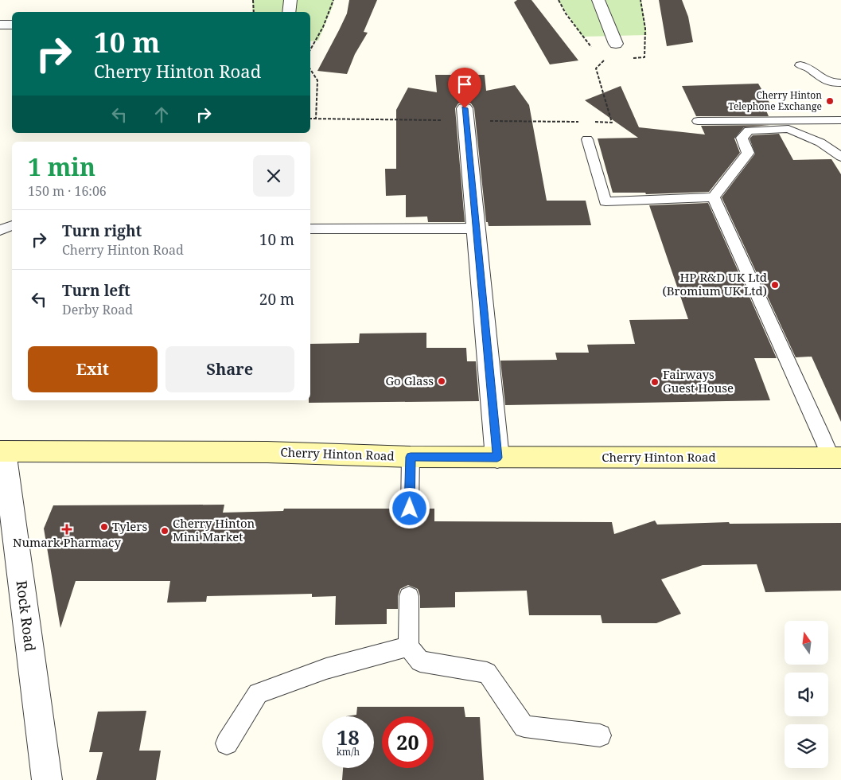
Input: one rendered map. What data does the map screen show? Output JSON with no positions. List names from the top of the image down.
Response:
{
  "streets": {
    "street": ["Cherry Hinton Road", "Rock Road"]
  },
  "crossings": [
    ["Cherry Hinton Road", "Rock Road"]
  ],
  "places": {
    "other": [
      "Cherry Hinton Telephone Exchange",
      "HP R&D UK Ltd (Bromium UK Ltd)",
      "Go Glass",
      "Fairways Guest House",
      "Tylers",
      "Cherry Hinton Mini Market"
    ],
    "health": ["Numark Pharmacy"]
  },
  "north": "top",
  "page": {
    "turn": ["10 m", "Cherry Hinton Road"],
    "heading": ["1 min", "150 m · 16:06"],
    "list": [
      {
        "name": "Turn right",
        "note": "Cherry Hinton Road",
        "value": "10 m"
      },
      {
        "name": "Turn left",
        "note": "Derby Road",
        "value": "20 m"
      }
    ],
    "buttons": ["Exit", "Share"],
    "speed": "18 km/h",
    "limit": "20"
  }
}
